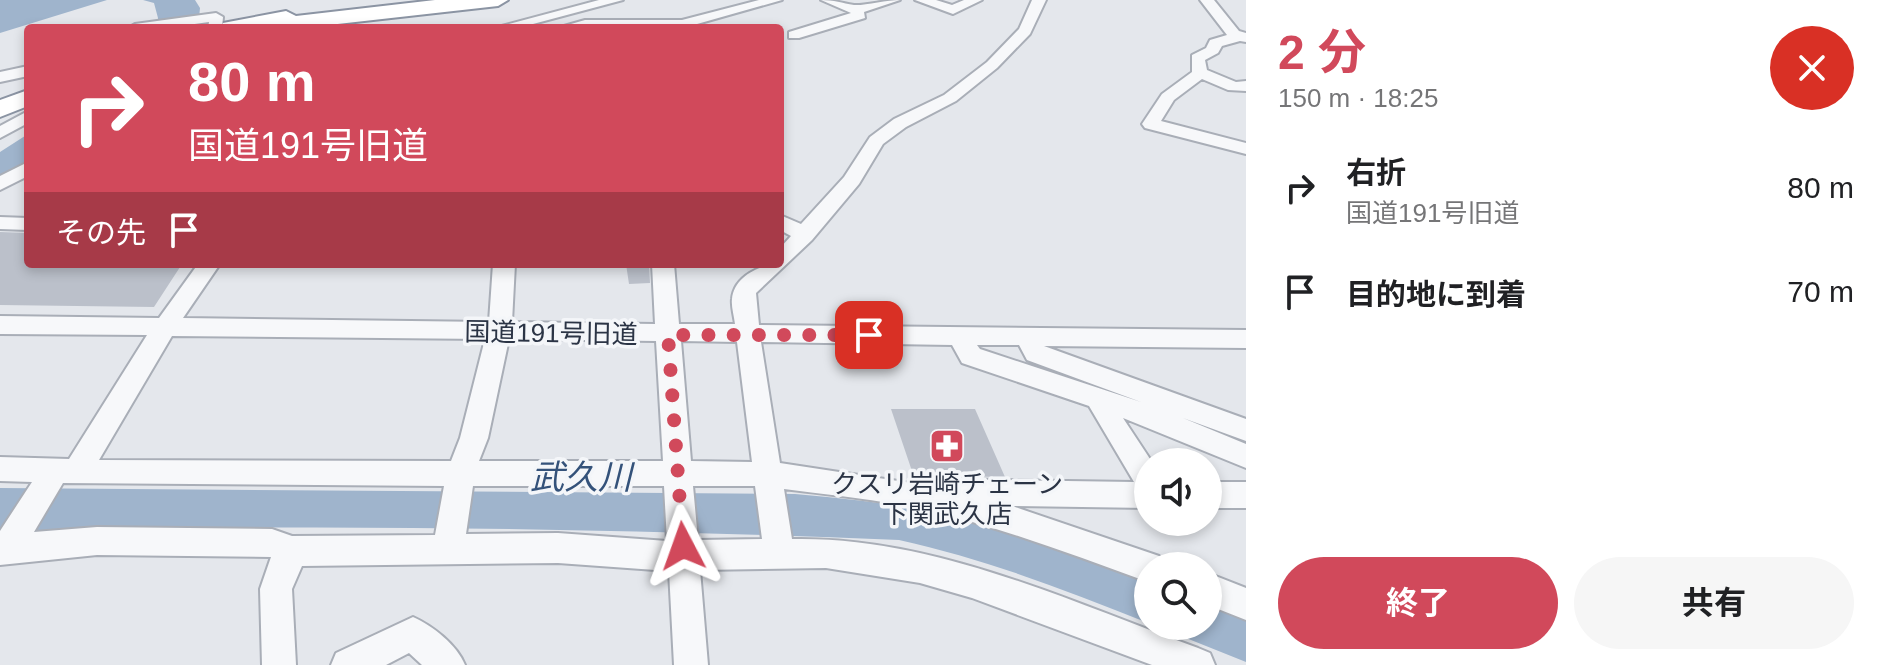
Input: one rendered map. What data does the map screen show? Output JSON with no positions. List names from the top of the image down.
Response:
{
  "streets": {
    "street": ["国道191号旧道"]
  },
  "water": ["武久川"],
  "places": {
    "pharmacy": ["クスリ岩崎チェーン 下関武久店"]
  },
  "page": {
    "heading": ["2 分", "150 m · 18:25"],
    "turn": ["80 m", "国道191号旧道"],
    "list": [
      {
        "name": "右折",
        "note": "国道191号旧道",
        "value": "80 m"
      },
      {
        "name": "目的地に到着",
        "value": "70 m"
      }
    ],
    "then": "その先",
    "buttons": ["終了", "共有"]
  }
}
